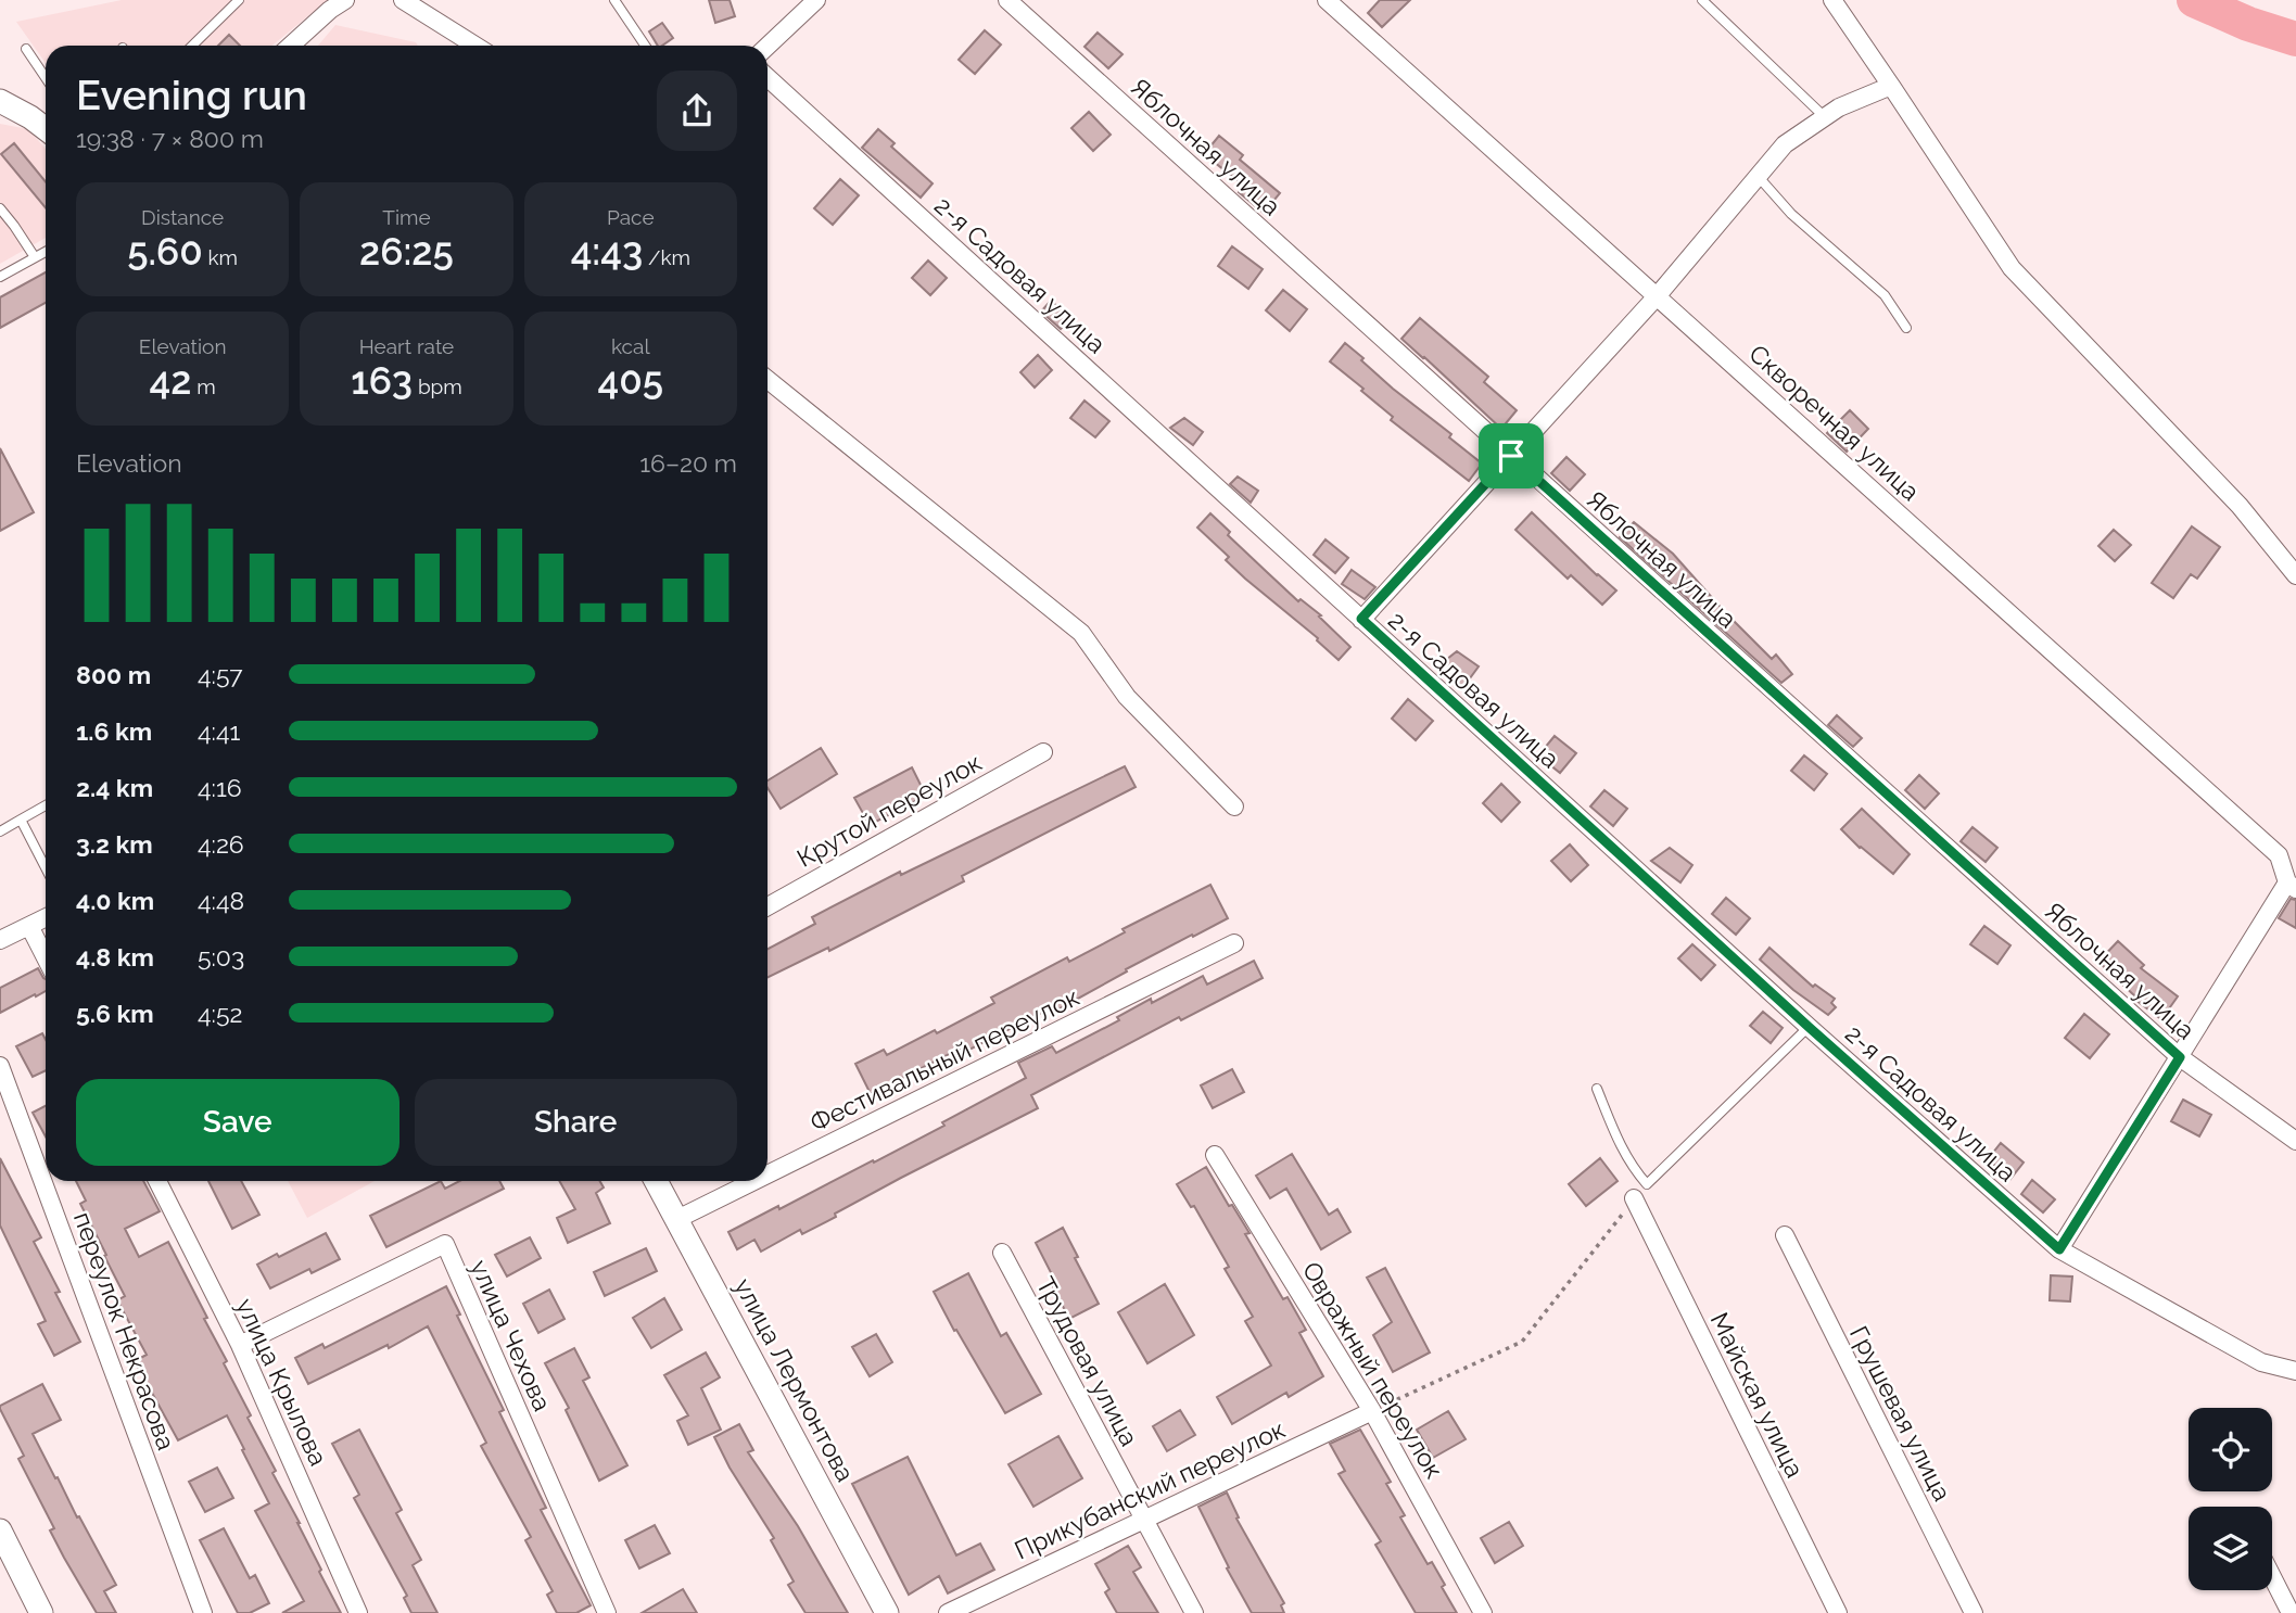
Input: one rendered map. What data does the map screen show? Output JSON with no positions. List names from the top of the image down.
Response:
{
  "streets": {
    "street": [
      "Яблочная улица",
      "2-я Садовая улица",
      "Скворечная улица",
      "Крутой переулок",
      "Фестивальный переулок",
      "переулок Некрасова",
      "улица Чехова",
      "Трудовая улица",
      "Овражный переулок",
      "улица Лермонтова",
      "улица Крылова",
      "Майская улица",
      "Грушевая улица",
      "Прикубанский переулок"
    ]
  },
  "crossings": [
    ["Фестивальный переулок", "улица Лермонтова"],
    ["улица Чехова", "улица Крылова"],
    ["Трудовая улица", "Прикубанский переулок"],
    ["Овражный переулок", "Прикубанский переулок"]
  ],
  "page": {
    "heading": ["Evening run", "19:38 · 7 × 800 m"],
    "stats": [
      ["Distance", "5.60 km"],
      ["Time", "26:25"],
      ["Pace", "4:43 /km"],
      ["Elevation", "42 m"],
      ["Heart rate", "163 bpm"],
      ["kcal", "405"]
    ],
    "chart": ["Elevation", "16–20 m"],
    "list": [
      {
        "name": "800 m",
        "note": "4:57"
      },
      {
        "name": "1.6 km",
        "note": "4:41"
      },
      {
        "name": "2.4 km",
        "note": "4:16"
      },
      {
        "name": "3.2 km",
        "note": "4:26"
      },
      {
        "name": "4.0 km",
        "note": "4:48"
      },
      {
        "name": "4.8 km",
        "note": "5:03"
      },
      {
        "name": "5.6 km",
        "note": "4:52"
      }
    ],
    "buttons": ["Save", "Share"]
  }
}
